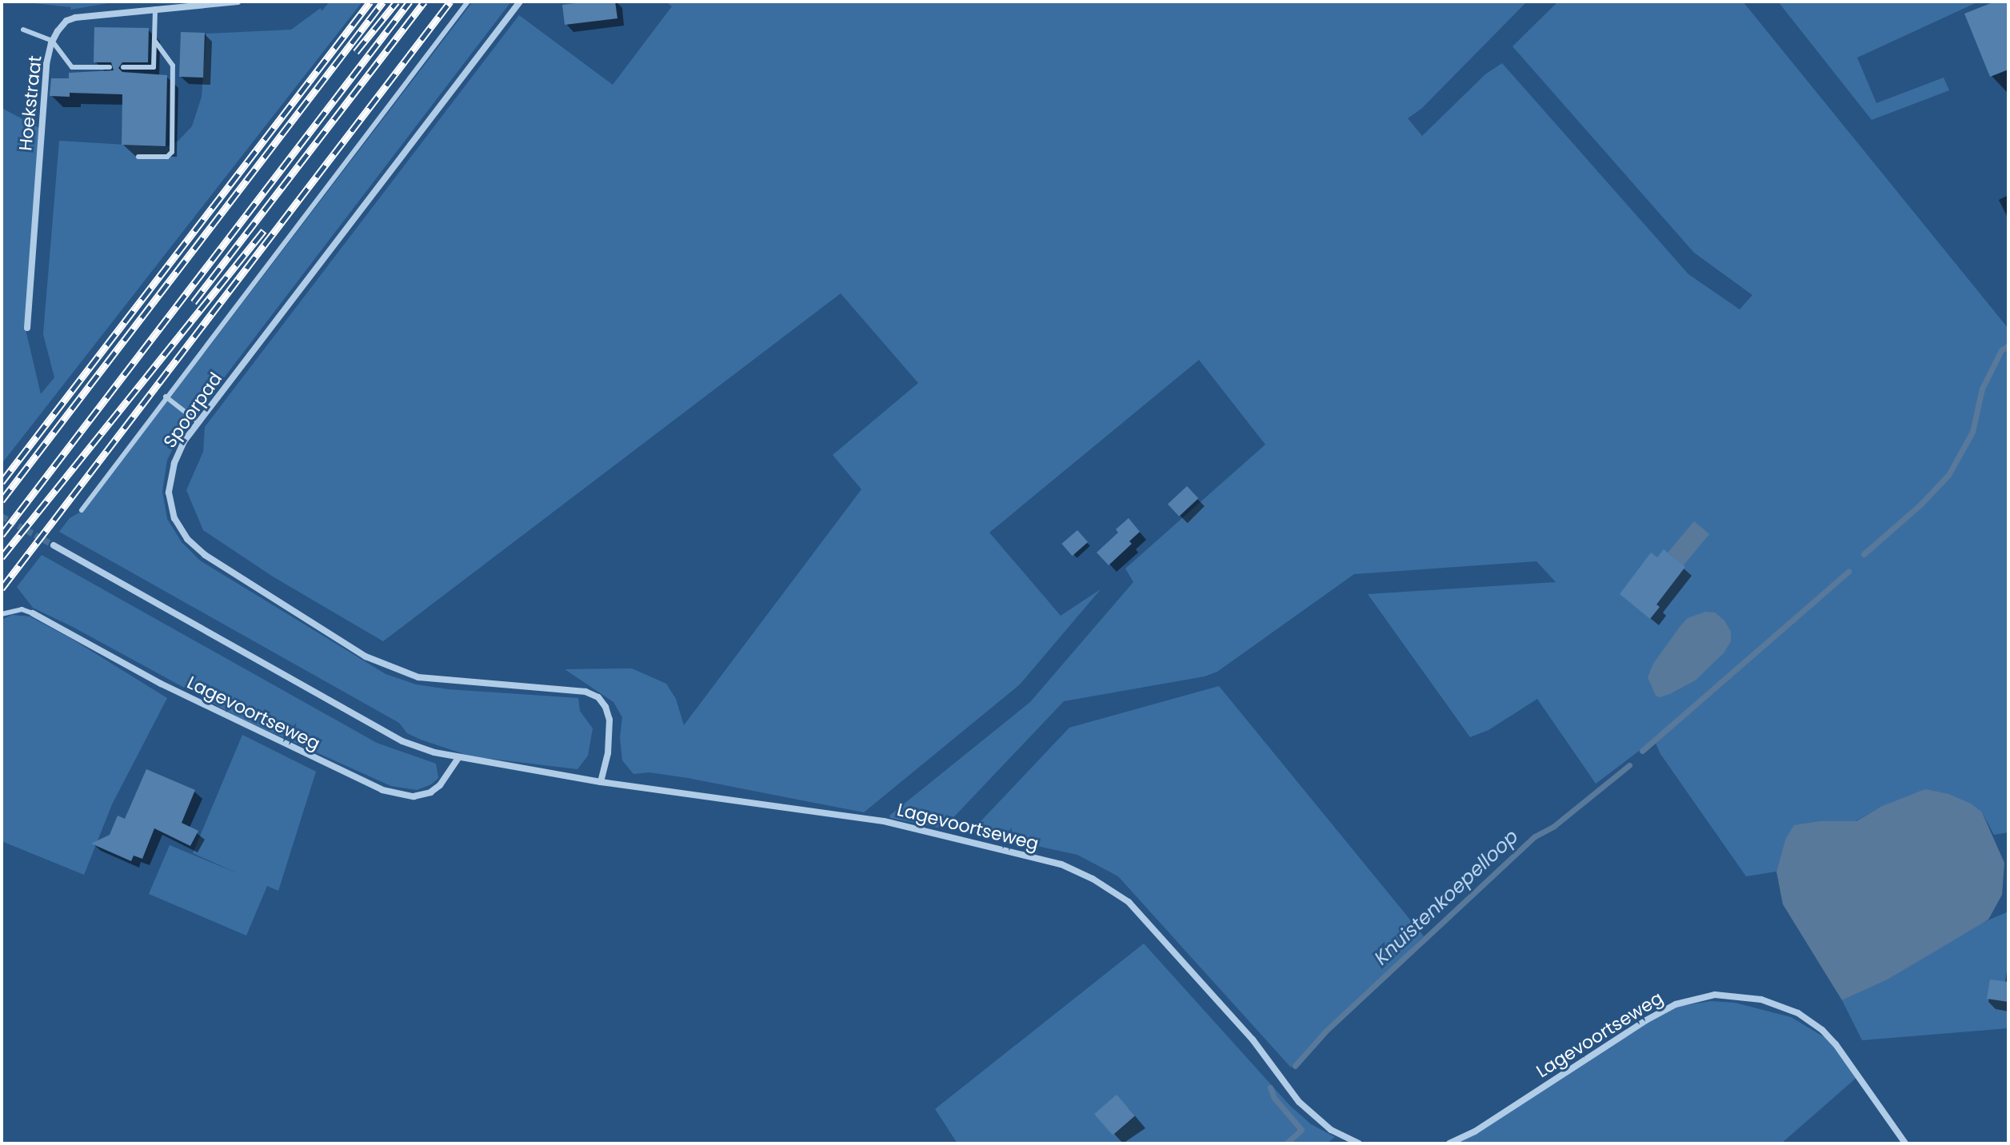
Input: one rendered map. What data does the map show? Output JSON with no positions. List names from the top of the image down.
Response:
{
  "streets": {
    "street": ["Hoekstraat", "Spoorpad", "Lagevoortseweg"]
  },
  "crossings": [
    ["Spoorpad", "Lagevoortseweg"]
  ],
  "water": ["Knuistenkoepelloop"]
}
